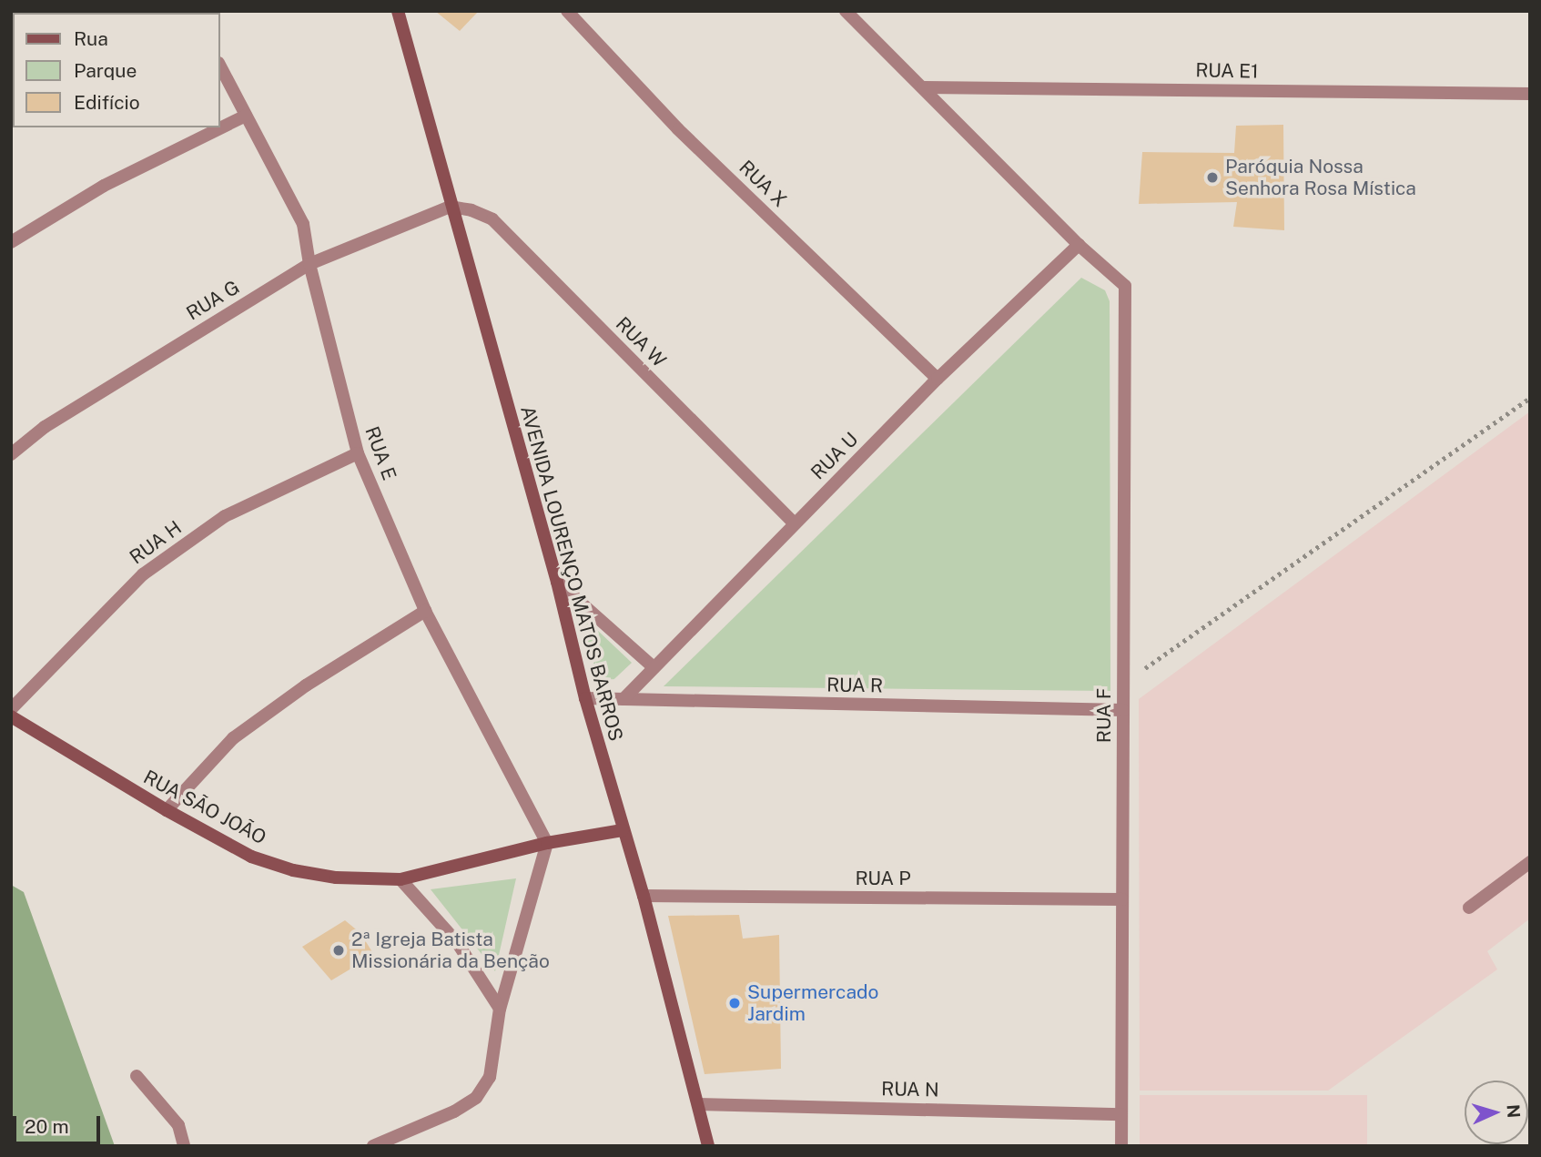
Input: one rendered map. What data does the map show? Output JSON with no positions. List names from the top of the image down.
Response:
{
  "streets": {
    "street": [
      "RUA E1",
      "RUA X",
      "RUA G",
      "RUA W",
      "RUA E",
      "RUA U",
      "RUA H",
      "AVENIDA LOURENÇO MATOS BARROS",
      "RUA R",
      "RUA F",
      "RUA SÃO JOÃO",
      "RUA P",
      "RUA N"
    ]
  },
  "crossings": [
    ["RUA X", "RUA U"],
    ["RUA G", "RUA W"],
    ["RUA G", "RUA E"],
    ["RUA G", "AVENIDA LOURENÇO MATOS BARROS"],
    ["RUA W", "RUA U"],
    ["RUA W", "AVENIDA LOURENÇO MATOS BARROS"],
    ["RUA E", "RUA H"],
    ["RUA E", "RUA SÃO JOÃO"],
    ["RUA U", "RUA R"],
    ["RUA U", "RUA F"],
    ["AVENIDA LOURENÇO MATOS BARROS", "RUA R"],
    ["AVENIDA LOURENÇO MATOS BARROS", "RUA SÃO JOÃO"],
    ["AVENIDA LOURENÇO MATOS BARROS", "RUA P"],
    ["AVENIDA LOURENÇO MATOS BARROS", "RUA N"],
    ["RUA R", "RUA F"],
    ["RUA F", "RUA P"],
    ["RUA F", "RUA N"]
  ],
  "places": ["Paróquia Nossa Senhora Rosa Mística", "2ª Igreja Batista Missionária da Benção", "Supermercado Jardim"],
  "legend": ["Rua", "Parque", "Edifício"],
  "scale_bar": "20 m",
  "north": "right"
}
